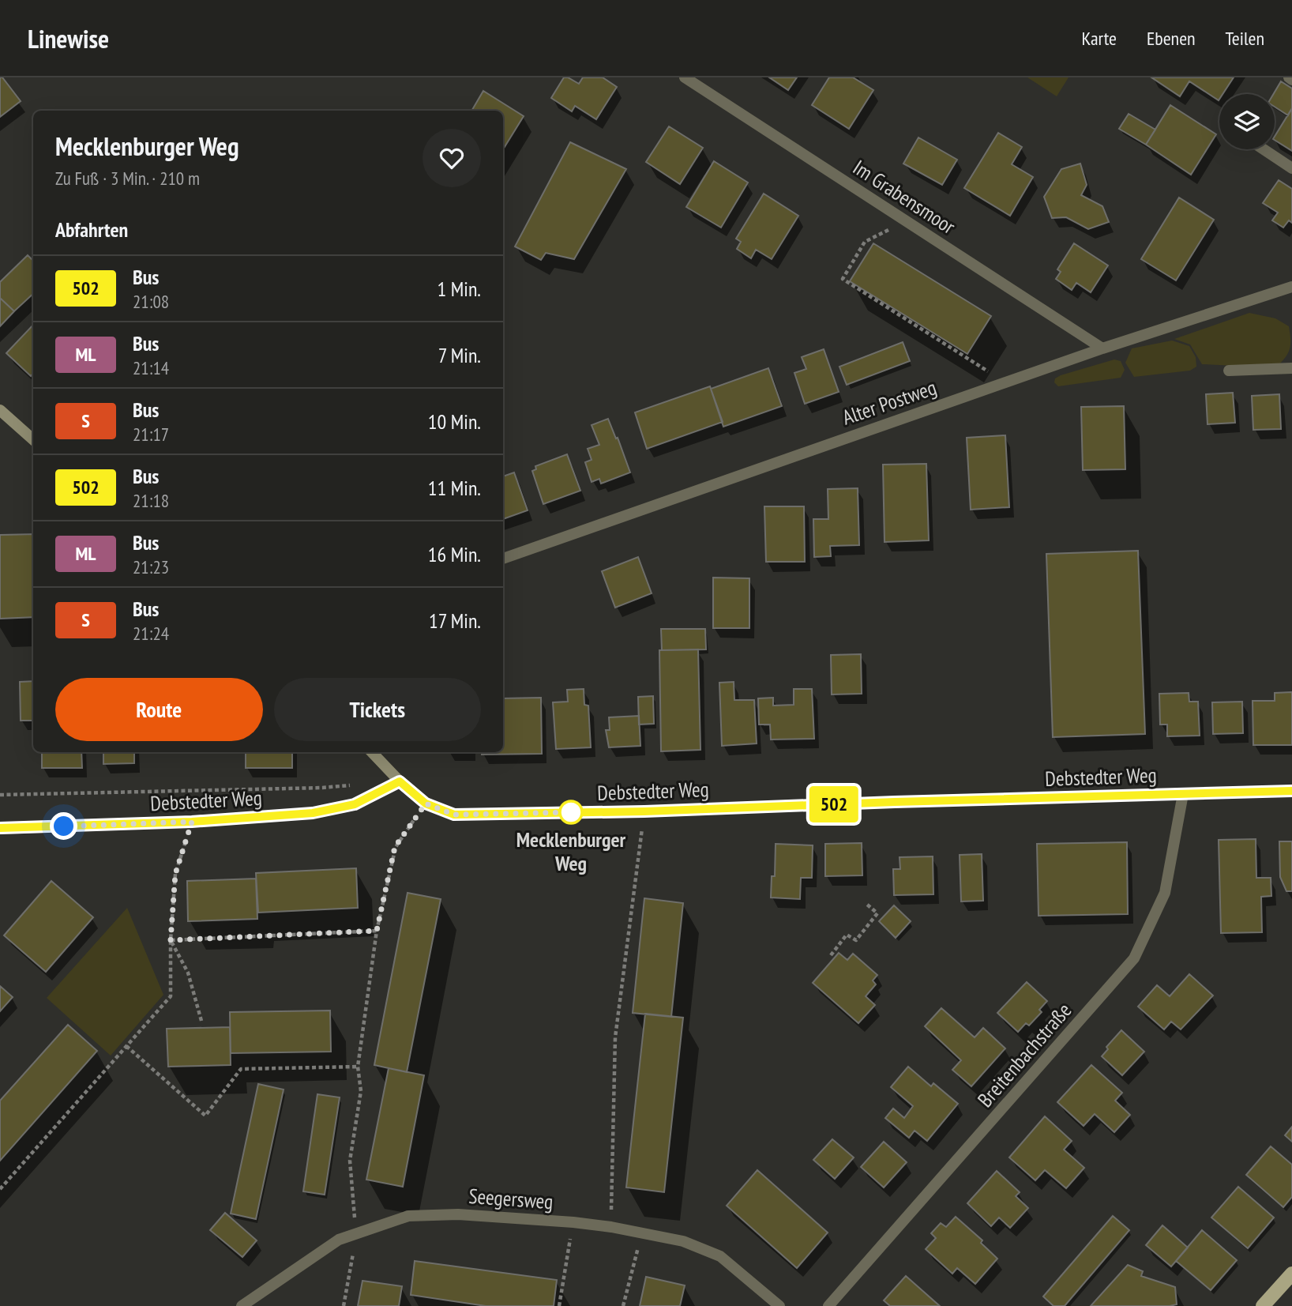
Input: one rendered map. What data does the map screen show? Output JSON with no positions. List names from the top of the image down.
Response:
{
  "streets": {
    "street": [
      "Im Grabensmoor",
      "Alter Postweg",
      "Debstedter Weg",
      "Breitenbachstraße",
      "Seegersweg"
    ]
  },
  "crossings": [
    ["Im Grabensmoor", "Alter Postweg"],
    ["Debstedter Weg", "Breitenbachstraße"]
  ],
  "places": ["Mecklenburger Weg"],
  "lines": ["bus line 502"],
  "page": {
    "header": "Linewise",
    "nav": ["Karte", "Ebenen", "Teilen"],
    "on_map": "502",
    "heading": [
      ["Mecklenburger Weg", "Zu Fuß · 3 Min. · 210 m"],
      "Abfahrten"
    ],
    "list": [
      {
        "mark": "502",
        "name": "Bus",
        "note": "21:08",
        "value": "1 Min."
      },
      {
        "mark": "ML",
        "name": "Bus",
        "note": "21:14",
        "value": "7 Min."
      },
      {
        "mark": "S",
        "name": "Bus",
        "note": "21:17",
        "value": "10 Min."
      },
      {
        "mark": "502",
        "name": "Bus",
        "note": "21:18",
        "value": "11 Min."
      },
      {
        "mark": "ML",
        "name": "Bus",
        "note": "21:23",
        "value": "16 Min."
      },
      {
        "mark": "S",
        "name": "Bus",
        "note": "21:24",
        "value": "17 Min."
      }
    ],
    "buttons": ["Route", "Tickets"]
  }
}
